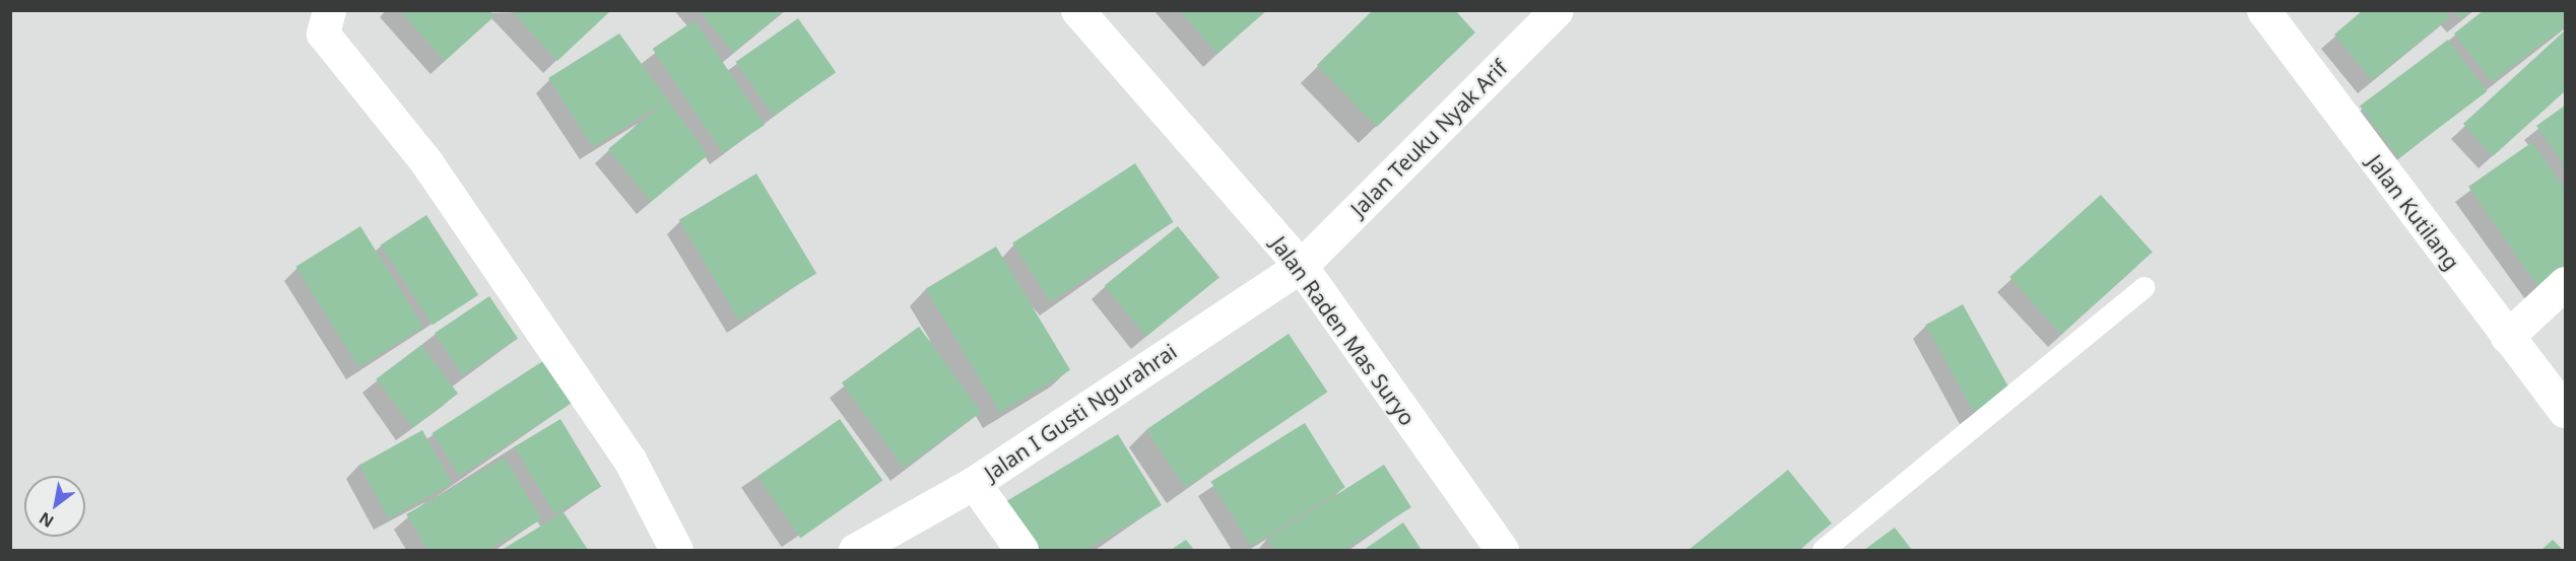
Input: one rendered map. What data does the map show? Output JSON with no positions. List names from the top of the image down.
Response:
{
  "streets": {
    "street": [
      "Jalan Teuku Nyak Arif",
      "Jalan Kutilang",
      "Jalan Raden Mas Suryo",
      "Jalan I Gusti Ngurahrai"
    ]
  },
  "crossings": [
    ["Jalan Teuku Nyak Arif", "Jalan Raden Mas Suryo"],
    ["Jalan Teuku Nyak Arif", "Jalan I Gusti Ngurahrai"],
    ["Jalan Raden Mas Suryo", "Jalan I Gusti Ngurahrai"]
  ],
  "north": "bottom left"
}
